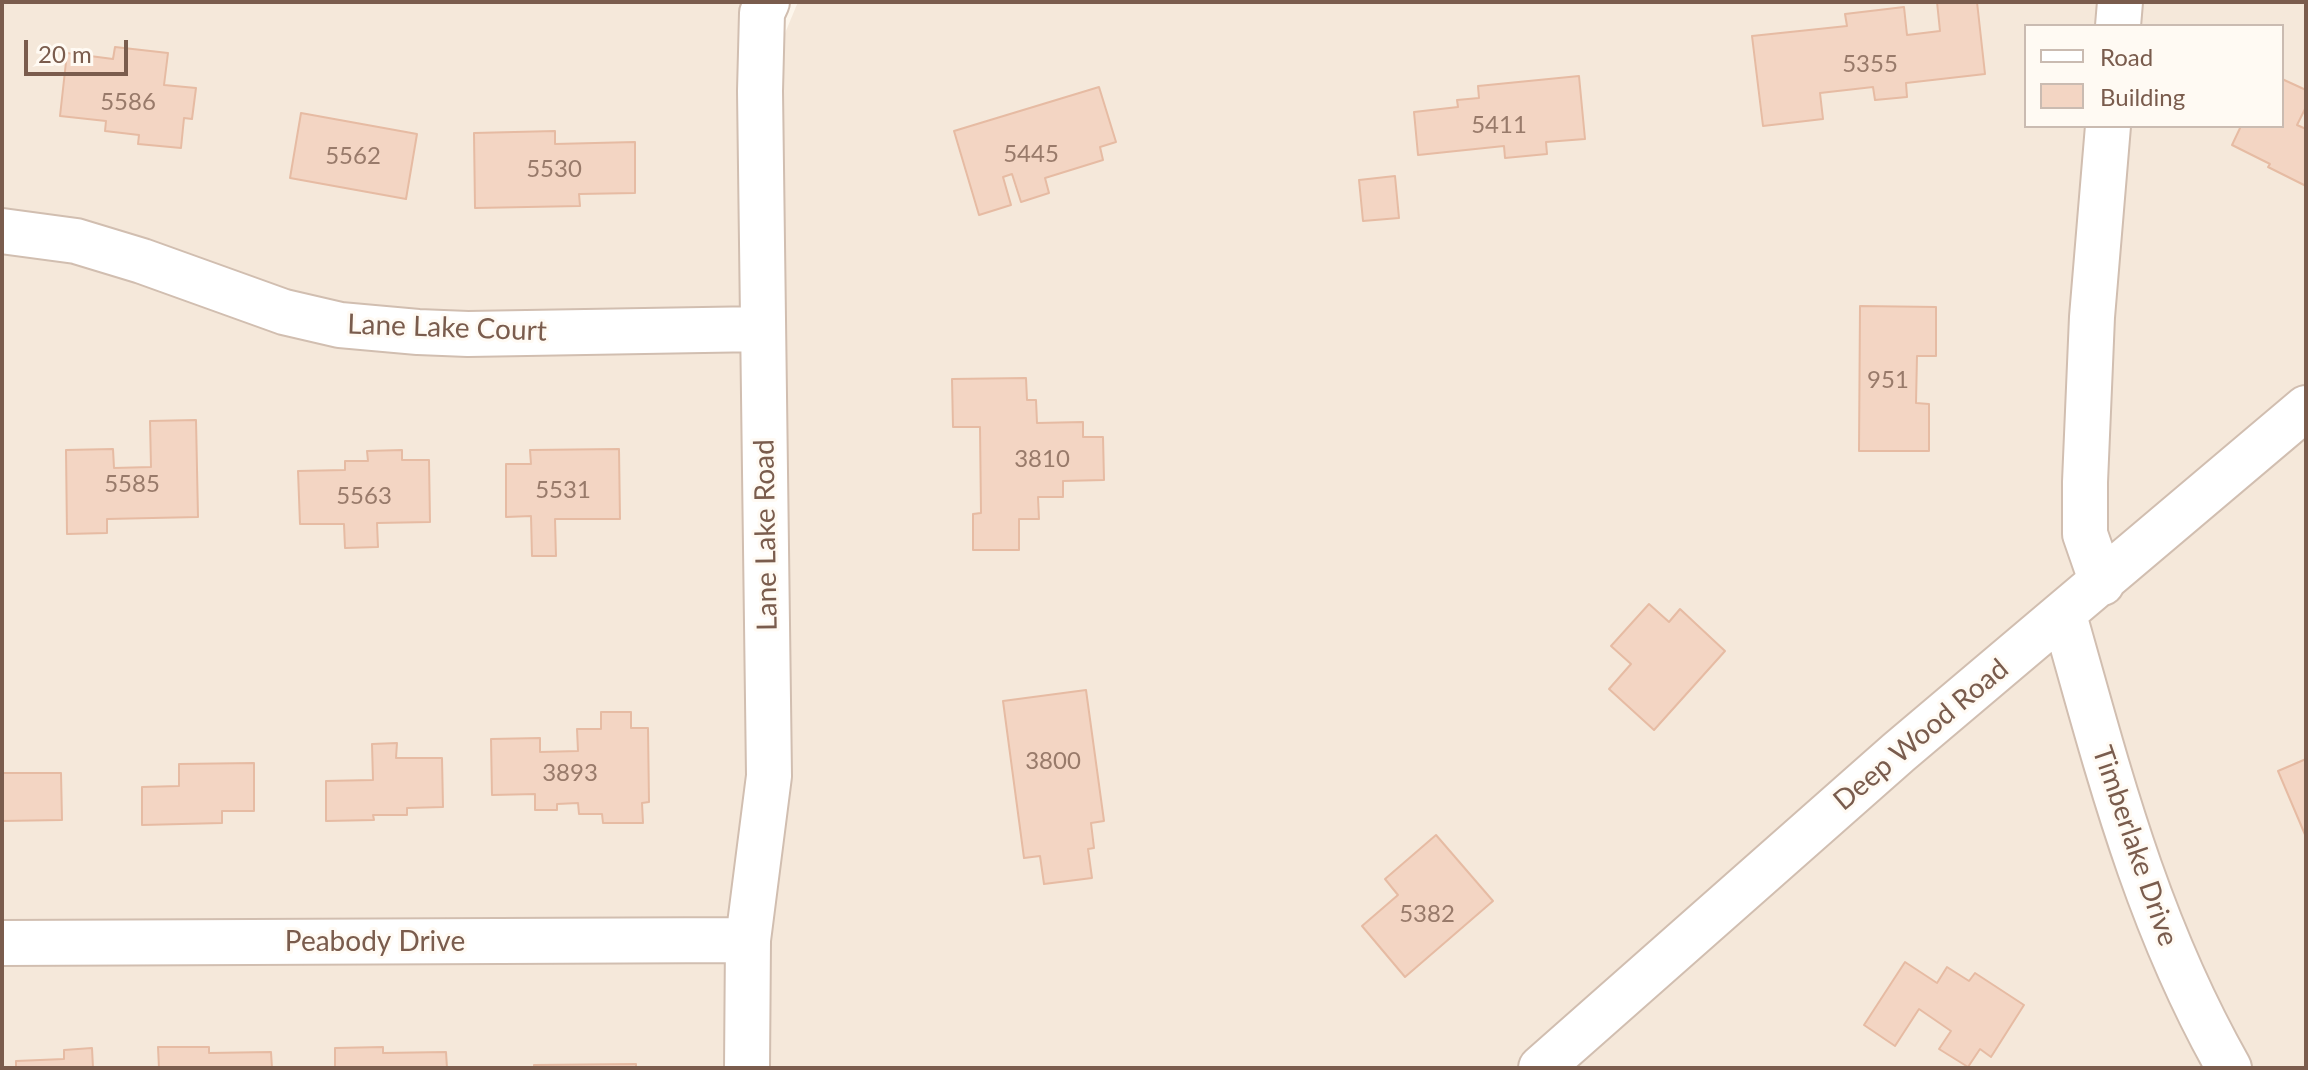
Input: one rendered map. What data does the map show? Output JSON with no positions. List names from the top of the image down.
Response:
{
  "streets": {
    "street": [
      "Lane Lake Court",
      "Lane Lake Road",
      "Deep Wood Road",
      "Timberlake Drive",
      "Peabody Drive"
    ]
  },
  "crossings": [
    ["Lane Lake Court", "Lane Lake Road"],
    ["Lane Lake Road", "Peabody Drive"],
    ["Deep Wood Road", "Timberlake Drive"]
  ],
  "house_numbers": [
    "5355",
    "5586",
    "5411",
    "5445",
    "5562",
    "5530",
    "951",
    "3810",
    "5585",
    "5531",
    "5563",
    "3800",
    "3893",
    "5382"
  ],
  "legend": ["Road", "Building"],
  "scale_bar": "20 m"
}
